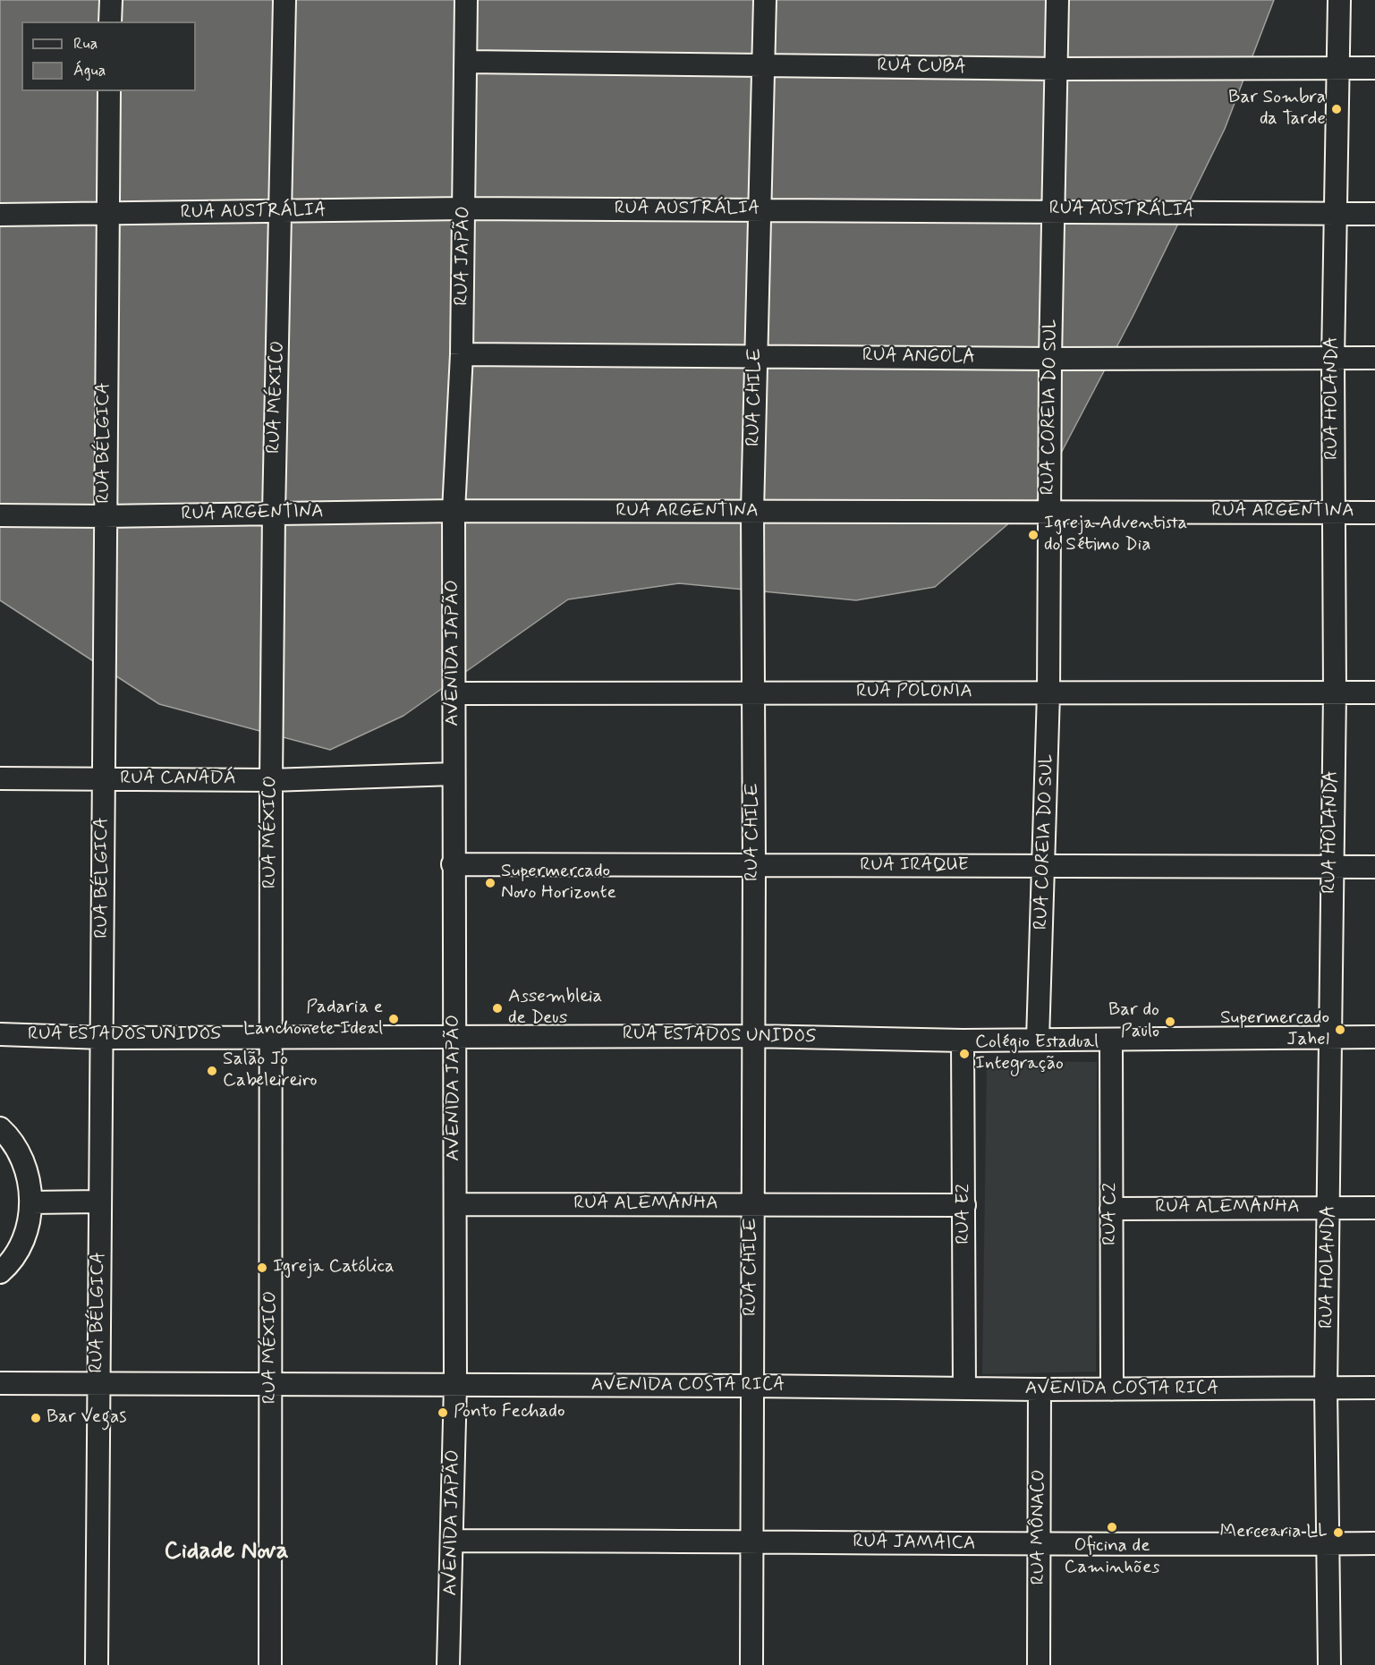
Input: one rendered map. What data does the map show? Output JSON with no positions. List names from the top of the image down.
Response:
{
  "streets": {
    "street": [
      "RUA CUBA",
      "RUA AUSTRÁLIA",
      "RUA JAPÃO",
      "RUA ANGOLA",
      "RUA MÉXICO",
      "RUA CHILE",
      "RUA HOLANDA",
      "RUA COREIA DO SUL",
      "RUA BÉLGICA",
      "RUA ARGENTINA",
      "AVENIDA JAPÃO",
      "RUA POLONIA",
      "RUA CANADÁ",
      "RUA IRAQUE",
      "RUA ESTADOS UNIDOS",
      "RUA ALEMANHA",
      "RUA E2",
      "RUA C2",
      "AVENIDA COSTA RICA",
      "RUA MÔNACO",
      "RUA JAMAICA"
    ]
  },
  "crossings": [
    ["RUA CUBA", "RUA JAPÃO"],
    ["RUA CUBA", "RUA CHILE"],
    ["RUA CUBA", "RUA HOLANDA"],
    ["RUA CUBA", "RUA COREIA DO SUL"],
    ["RUA AUSTRÁLIA", "RUA JAPÃO"],
    ["RUA AUSTRÁLIA", "RUA MÉXICO"],
    ["RUA AUSTRÁLIA", "RUA CHILE"],
    ["RUA AUSTRÁLIA", "RUA HOLANDA"],
    ["RUA AUSTRÁLIA", "RUA COREIA DO SUL"],
    ["RUA AUSTRÁLIA", "RUA BÉLGICA"],
    ["RUA JAPÃO", "RUA ANGOLA"],
    ["RUA JAPÃO", "RUA ARGENTINA"],
    ["RUA JAPÃO", "AVENIDA JAPÃO"],
    ["RUA ANGOLA", "RUA CHILE"],
    ["RUA ANGOLA", "RUA HOLANDA"],
    ["RUA ANGOLA", "RUA COREIA DO SUL"],
    ["RUA MÉXICO", "RUA ARGENTINA"],
    ["RUA MÉXICO", "RUA CANADÁ"],
    ["RUA MÉXICO", "RUA ESTADOS UNIDOS"],
    ["RUA MÉXICO", "AVENIDA COSTA RICA"],
    ["RUA CHILE", "RUA ARGENTINA"],
    ["RUA CHILE", "RUA POLONIA"],
    ["RUA CHILE", "RUA IRAQUE"],
    ["RUA CHILE", "RUA ESTADOS UNIDOS"],
    ["RUA CHILE", "RUA ALEMANHA"],
    ["RUA CHILE", "AVENIDA COSTA RICA"],
    ["RUA CHILE", "RUA JAMAICA"],
    ["RUA HOLANDA", "RUA ARGENTINA"],
    ["RUA HOLANDA", "RUA POLONIA"],
    ["RUA HOLANDA", "RUA IRAQUE"],
    ["RUA HOLANDA", "RUA ESTADOS UNIDOS"],
    ["RUA HOLANDA", "RUA ALEMANHA"],
    ["RUA HOLANDA", "AVENIDA COSTA RICA"],
    ["RUA HOLANDA", "RUA JAMAICA"],
    ["RUA COREIA DO SUL", "RUA ARGENTINA"],
    ["RUA COREIA DO SUL", "RUA POLONIA"],
    ["RUA COREIA DO SUL", "RUA IRAQUE"],
    ["RUA COREIA DO SUL", "RUA ESTADOS UNIDOS"],
    ["RUA BÉLGICA", "RUA ARGENTINA"],
    ["RUA BÉLGICA", "RUA CANADÁ"],
    ["RUA BÉLGICA", "RUA ESTADOS UNIDOS"],
    ["RUA BÉLGICA", "AVENIDA COSTA RICA"],
    ["RUA ARGENTINA", "AVENIDA JAPÃO"],
    ["AVENIDA JAPÃO", "RUA POLONIA"],
    ["AVENIDA JAPÃO", "RUA CANADÁ"],
    ["AVENIDA JAPÃO", "RUA IRAQUE"],
    ["AVENIDA JAPÃO", "RUA ESTADOS UNIDOS"],
    ["AVENIDA JAPÃO", "RUA ALEMANHA"],
    ["AVENIDA JAPÃO", "AVENIDA COSTA RICA"],
    ["AVENIDA JAPÃO", "RUA JAMAICA"],
    ["RUA ESTADOS UNIDOS", "RUA E2"],
    ["RUA ESTADOS UNIDOS", "RUA C2"],
    ["RUA ALEMANHA", "RUA E2"],
    ["RUA ALEMANHA", "RUA C2"],
    ["RUA E2", "AVENIDA COSTA RICA"],
    ["RUA C2", "AVENIDA COSTA RICA"],
    ["AVENIDA COSTA RICA", "RUA MÔNACO"],
    ["RUA MÔNACO", "RUA JAMAICA"]
  ],
  "districts": ["Cidade Nova"],
  "places": [
    "Bar Sombra da Tarde",
    "Igreja Adventista do Sétimo Dia",
    "Supermercado Novo Horizonte",
    "Assembleia de Deus",
    "Padaria e Lanchonete Ideal",
    "Bar do Paulo",
    "Supermercado Jahel",
    "Colégio Estadual Integração",
    "Salão Jo Cabeleireiro",
    "Igreja Católica",
    "Ponto Fechado",
    "Bar Vegas",
    "Oficina de Caminhões",
    "Mercearia LL"
  ],
  "legend": ["Rua", "Água"]
}
